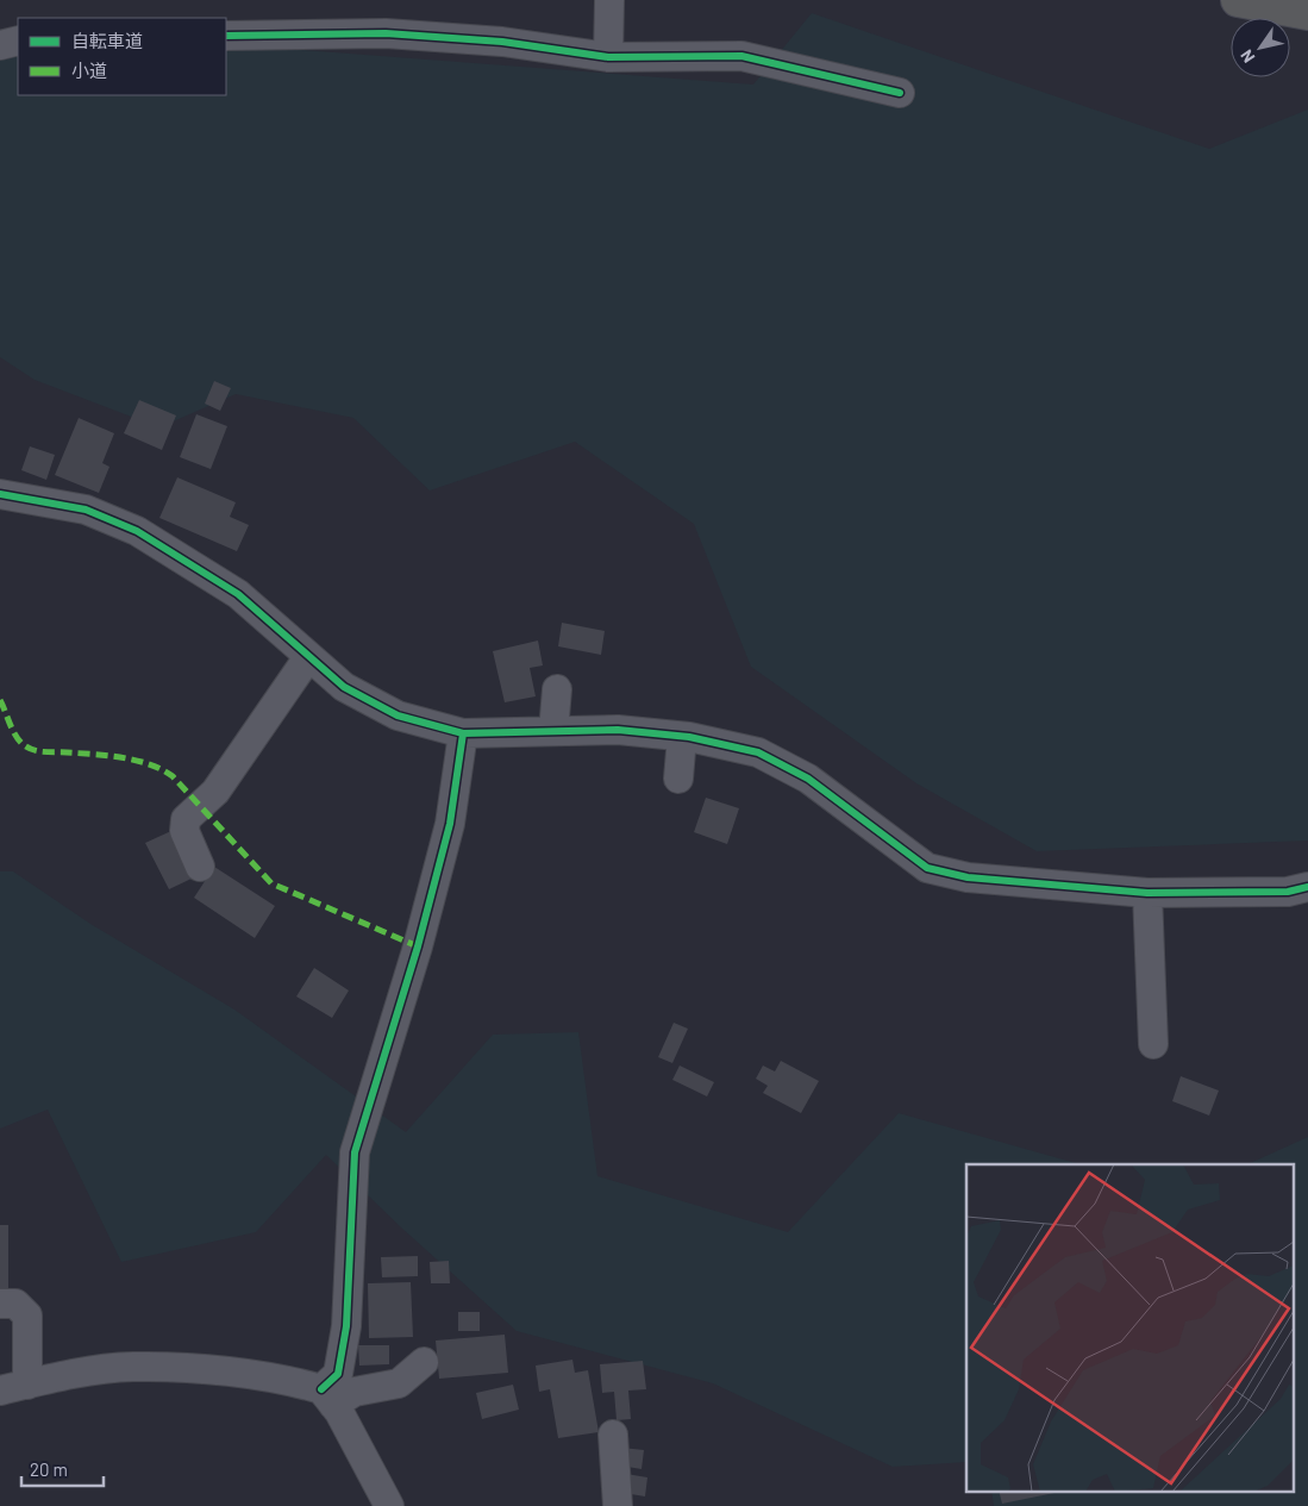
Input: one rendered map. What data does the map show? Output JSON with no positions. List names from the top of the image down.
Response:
{
  "legend": ["自転車道", "小道"],
  "scale_bar": "20 m",
  "north": "bottom left"
}
